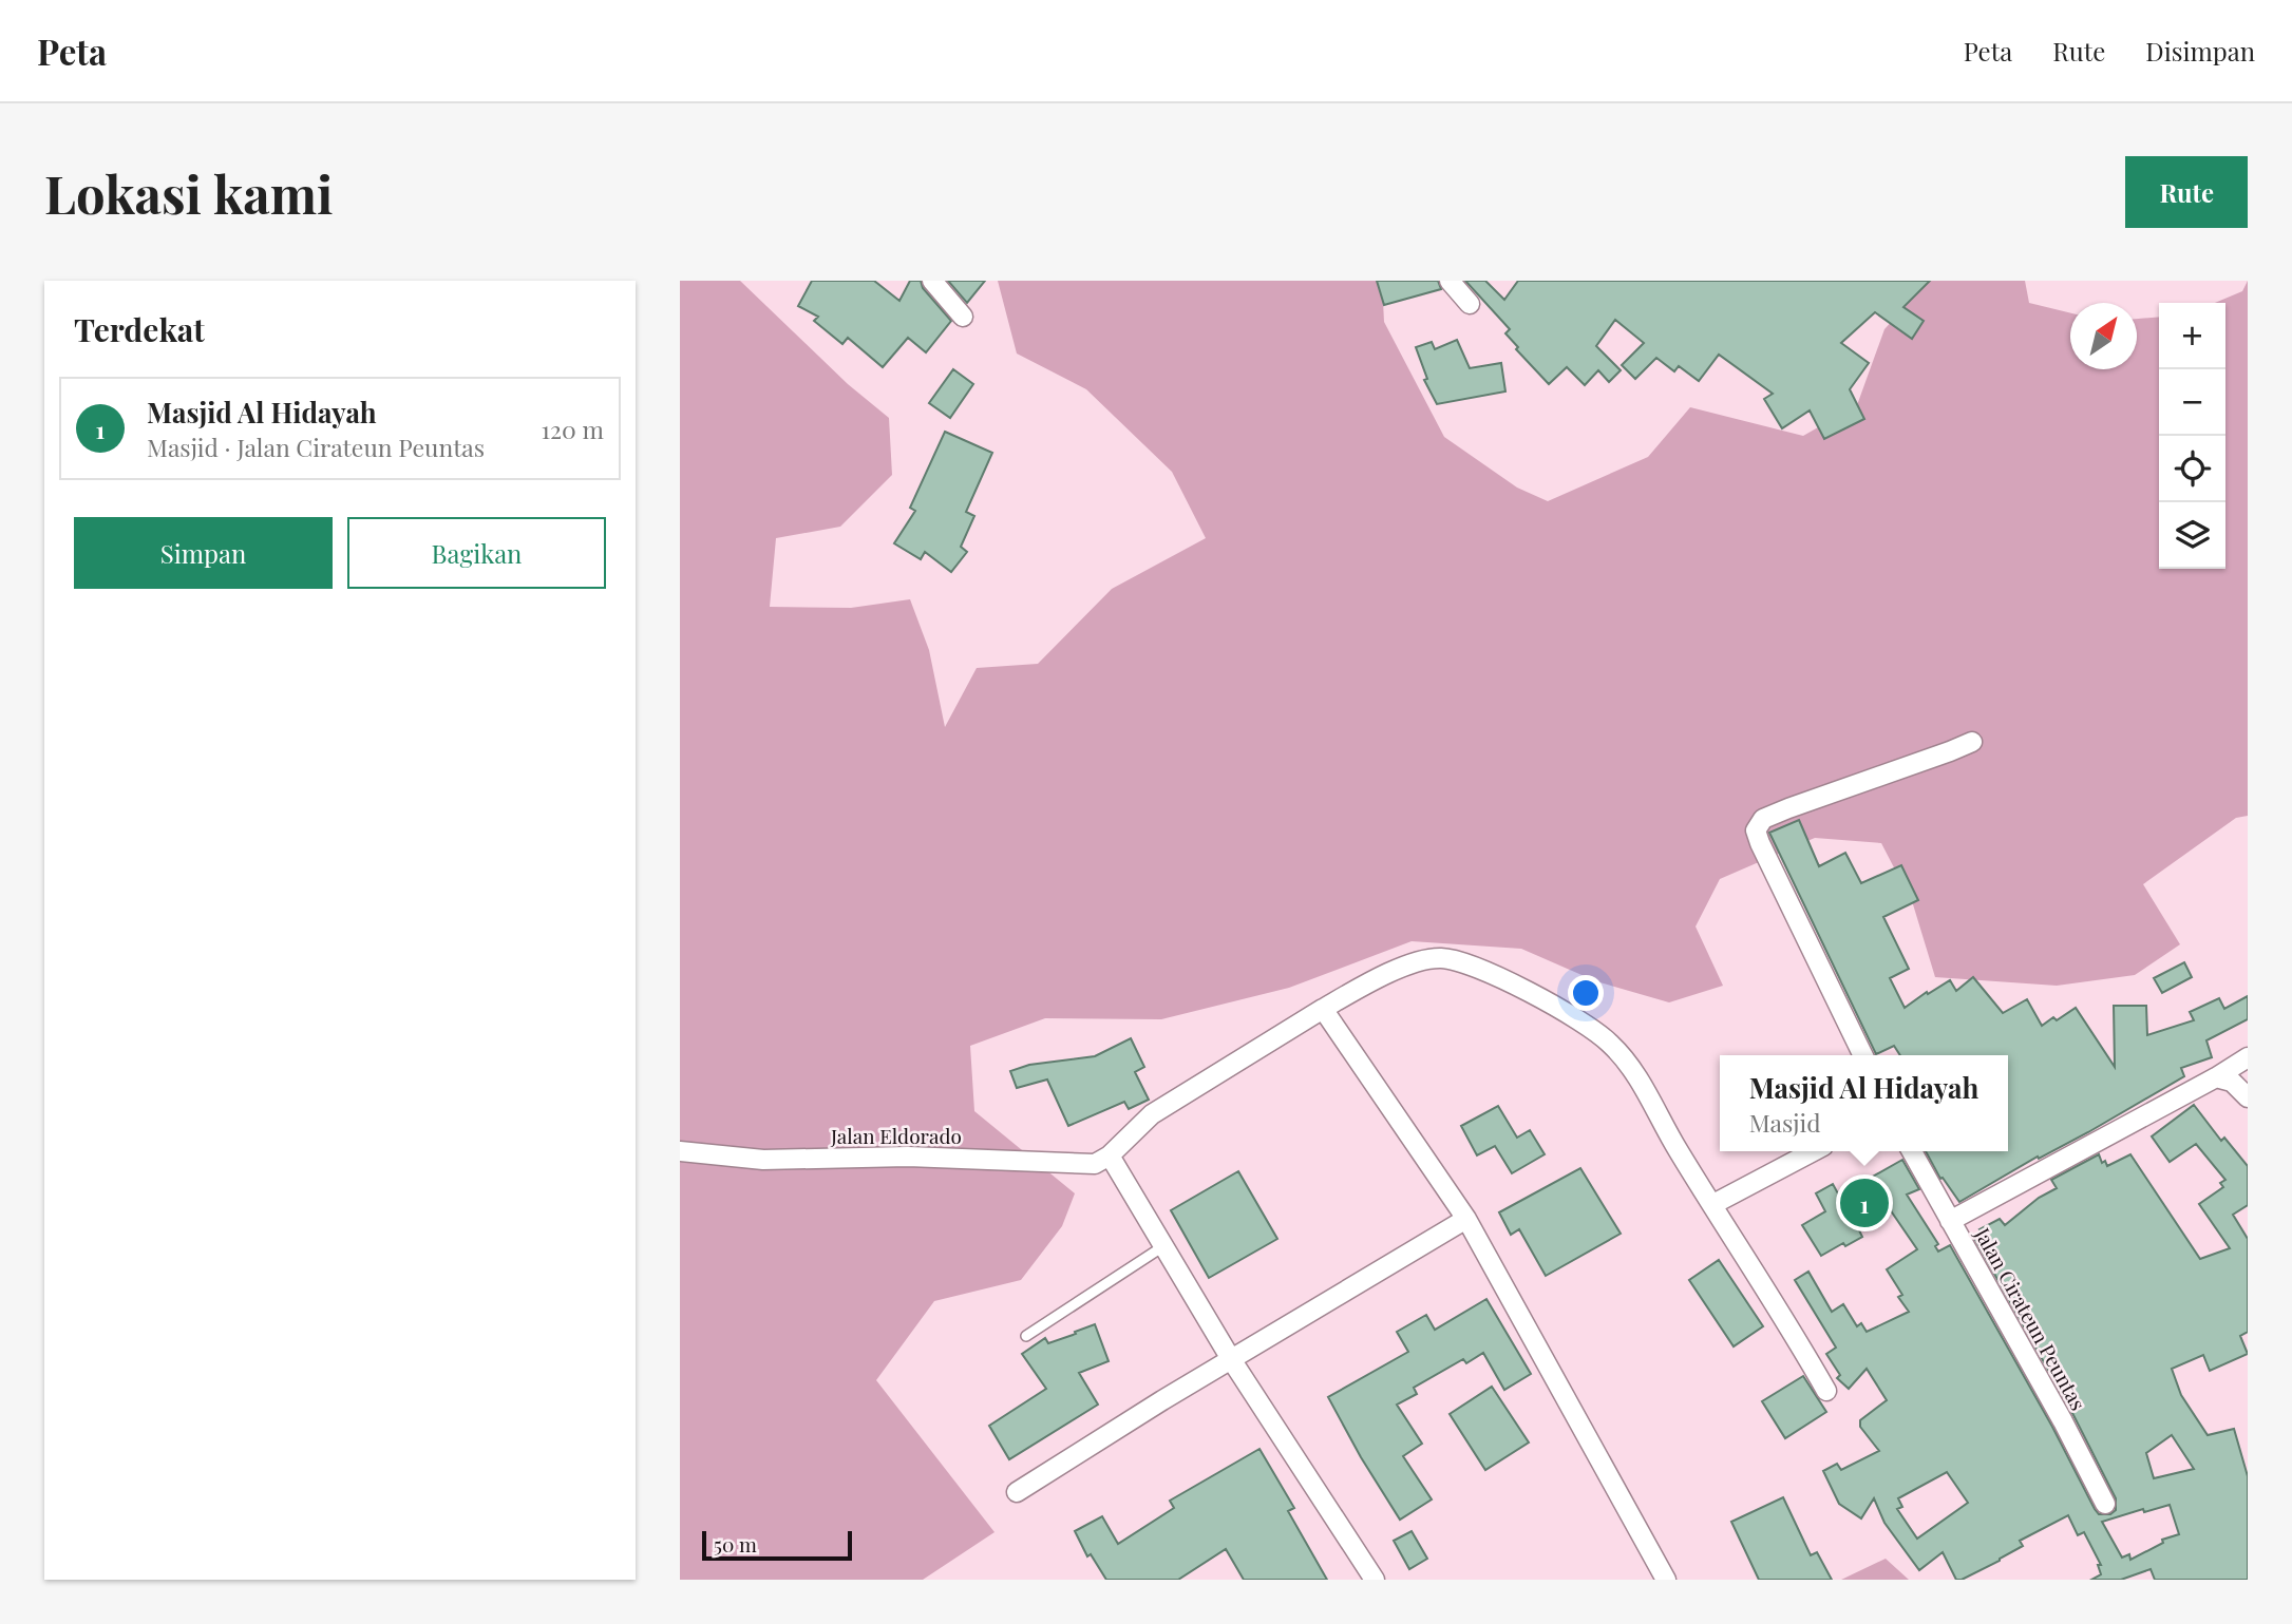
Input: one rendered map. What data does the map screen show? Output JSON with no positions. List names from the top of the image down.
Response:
{
  "streets": {
    "street": ["Jalan Eldorado", "Jalan Cirateun Peuntas"]
  },
  "scale_bar": "50 m",
  "north": "top right",
  "page": {
    "header": "Peta",
    "nav": ["Peta", "Rute", "Disimpan"],
    "buttons": [
      "Rute",
      ["Simpan", "Bagikan"]
    ],
    "title": "Lokasi kami",
    "heading": "Terdekat",
    "map_buttons": ["+", "−"],
    "list": [
      {
        "mark": "1",
        "name": "Masjid Al Hidayah",
        "note": "Masjid · Jalan Cirateun Peuntas",
        "value": "120 m"
      }
    ],
    "popup": ["Masjid Al Hidayah", "Masjid"],
    "pins": "1",
    "scale": "50 m"
  }
}
